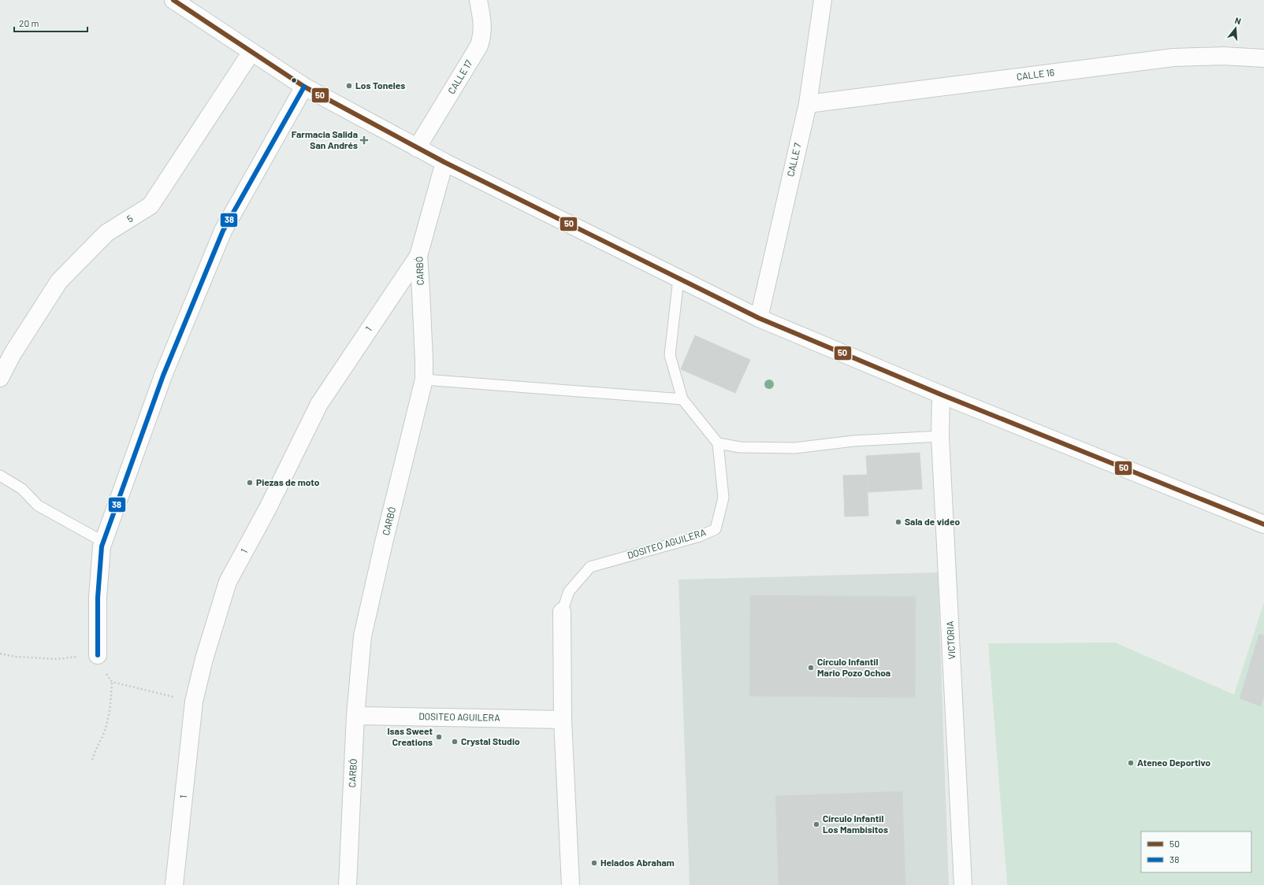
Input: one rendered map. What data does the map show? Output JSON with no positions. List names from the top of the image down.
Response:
{
  "streets": {
    "street": [
      "CALLE 16",
      "CALLE 17",
      "CALLE 7",
      "5",
      "CARBÓ",
      "1",
      "DOSITEO AGUILERA",
      "VICTORIA"
    ]
  },
  "crossings": [
    ["CALLE 16", "CALLE 7"],
    ["CARBÓ", "1"],
    ["CARBÓ", "DOSITEO AGUILERA"]
  ],
  "places": {
    "other": [
      "Los Toneles",
      "Piezas de moto",
      "Sala de video",
      "Círculo Infantil Mario Pozo Ochoa",
      "Isas Sweet Creations",
      "Crystal Studio",
      "Ateneo Deportivo",
      "Círculo Infantil Los Mambisitos",
      "Helados Abraham"
    ],
    "health": ["Farmacia Salida San Andrés"]
  },
  "lines": ["transit line 50", "transit line 38"],
  "legend": ["50", "38"],
  "scale_bar": "20 m",
  "north": "top"
}
